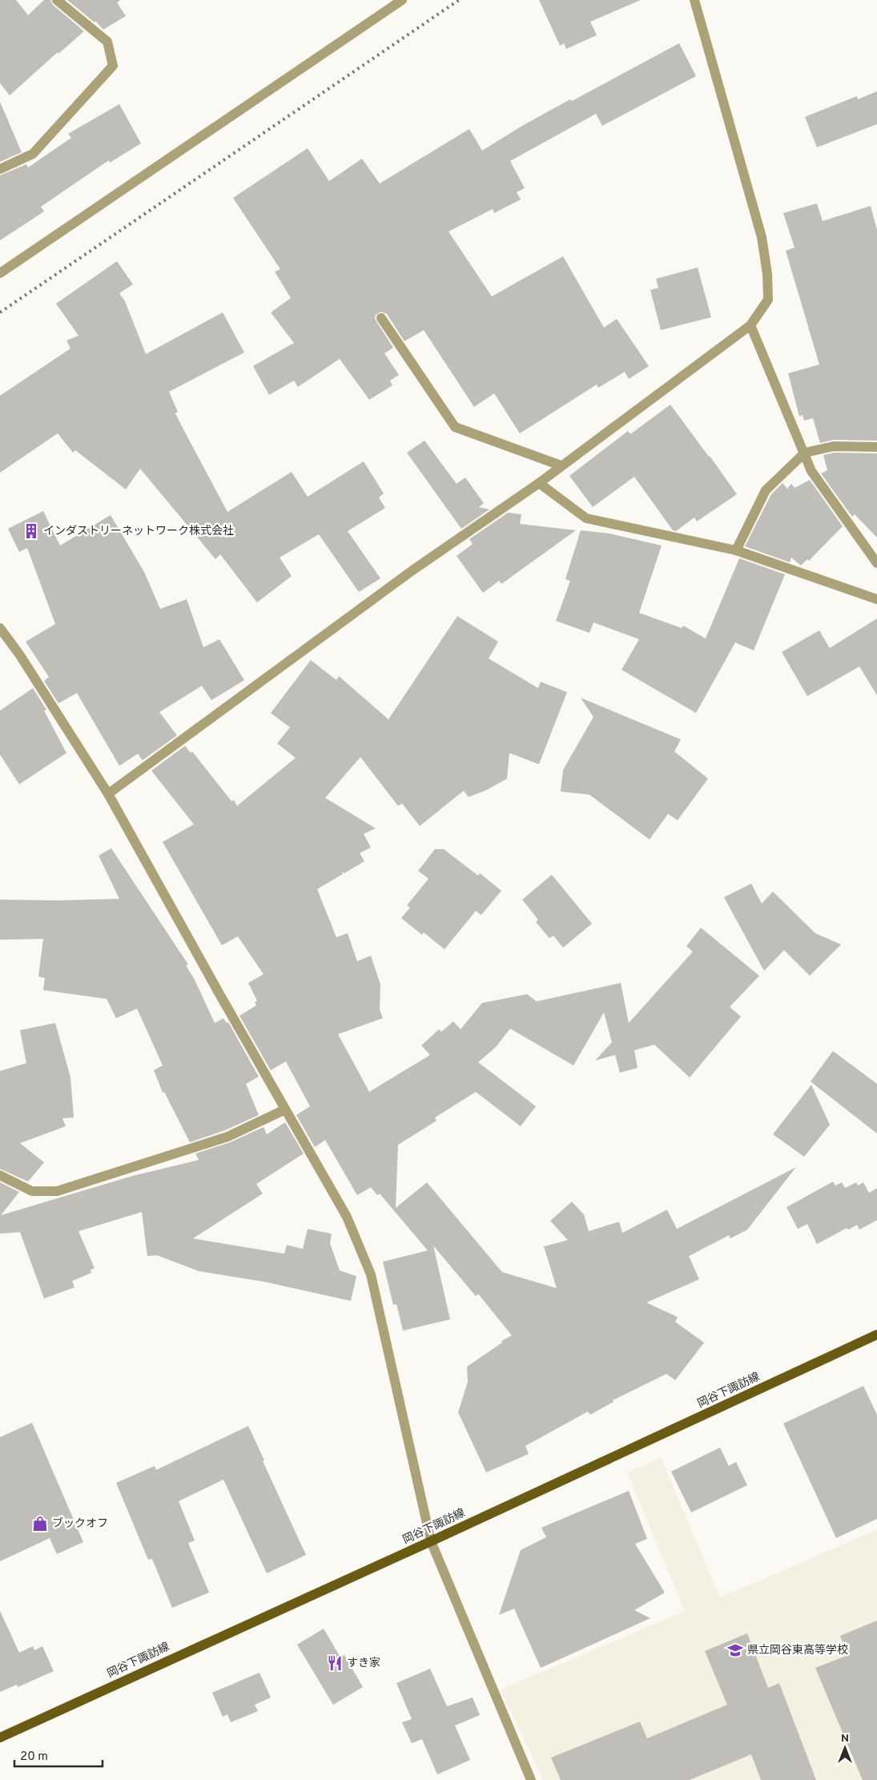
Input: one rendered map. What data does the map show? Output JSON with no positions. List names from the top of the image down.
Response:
{
  "streets": {
    "main road": ["岡谷下諏訪線"]
  },
  "places": {
    "building": ["インダストリーネットワーク株式会社"],
    "shop": ["ブックオフ"],
    "school or university": ["県立岡谷東高等学校"],
    "restaurant": ["すき家"]
  },
  "scale_bar": "20 m",
  "north": "top"
}
